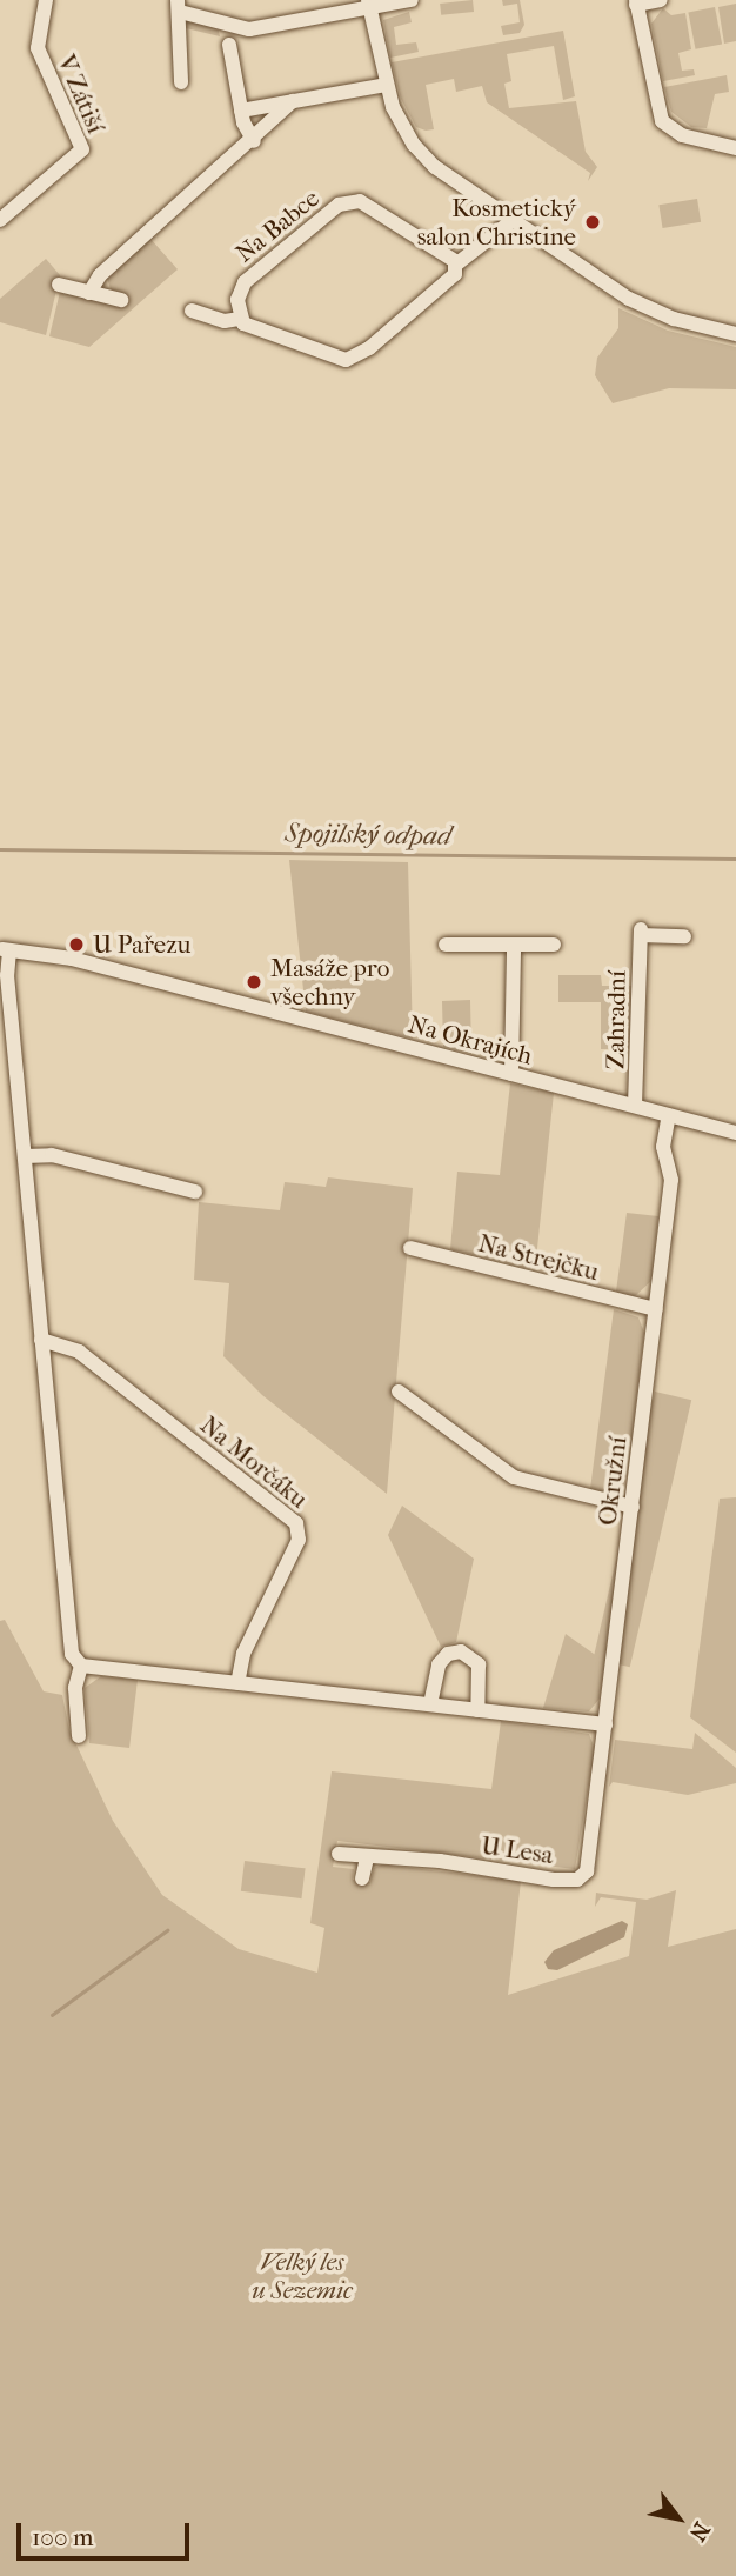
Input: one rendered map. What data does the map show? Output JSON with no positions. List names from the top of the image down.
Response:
{
  "streets": {
    "street": [
      "V Zátiší",
      "Na Babce",
      "Zahradní",
      "Na Okrajích",
      "Na Strejčku",
      "Na Morčáku",
      "Okružní",
      "U Lesa"
    ]
  },
  "crossings": [
    ["Zahradní", "Na Okrajích"],
    ["Na Okrajích", "Okružní"],
    ["Na Strejčku", "Okružní"],
    ["Okružní", "U Lesa"]
  ],
  "water": ["Spojilský odpad"],
  "parks": ["Velký les u Sezemic"],
  "places": ["Kosmetický salon Christine", "U Pařezu", "Masáže pro všechny"],
  "scale_bar": "100 m",
  "north": "bottom right"
}
